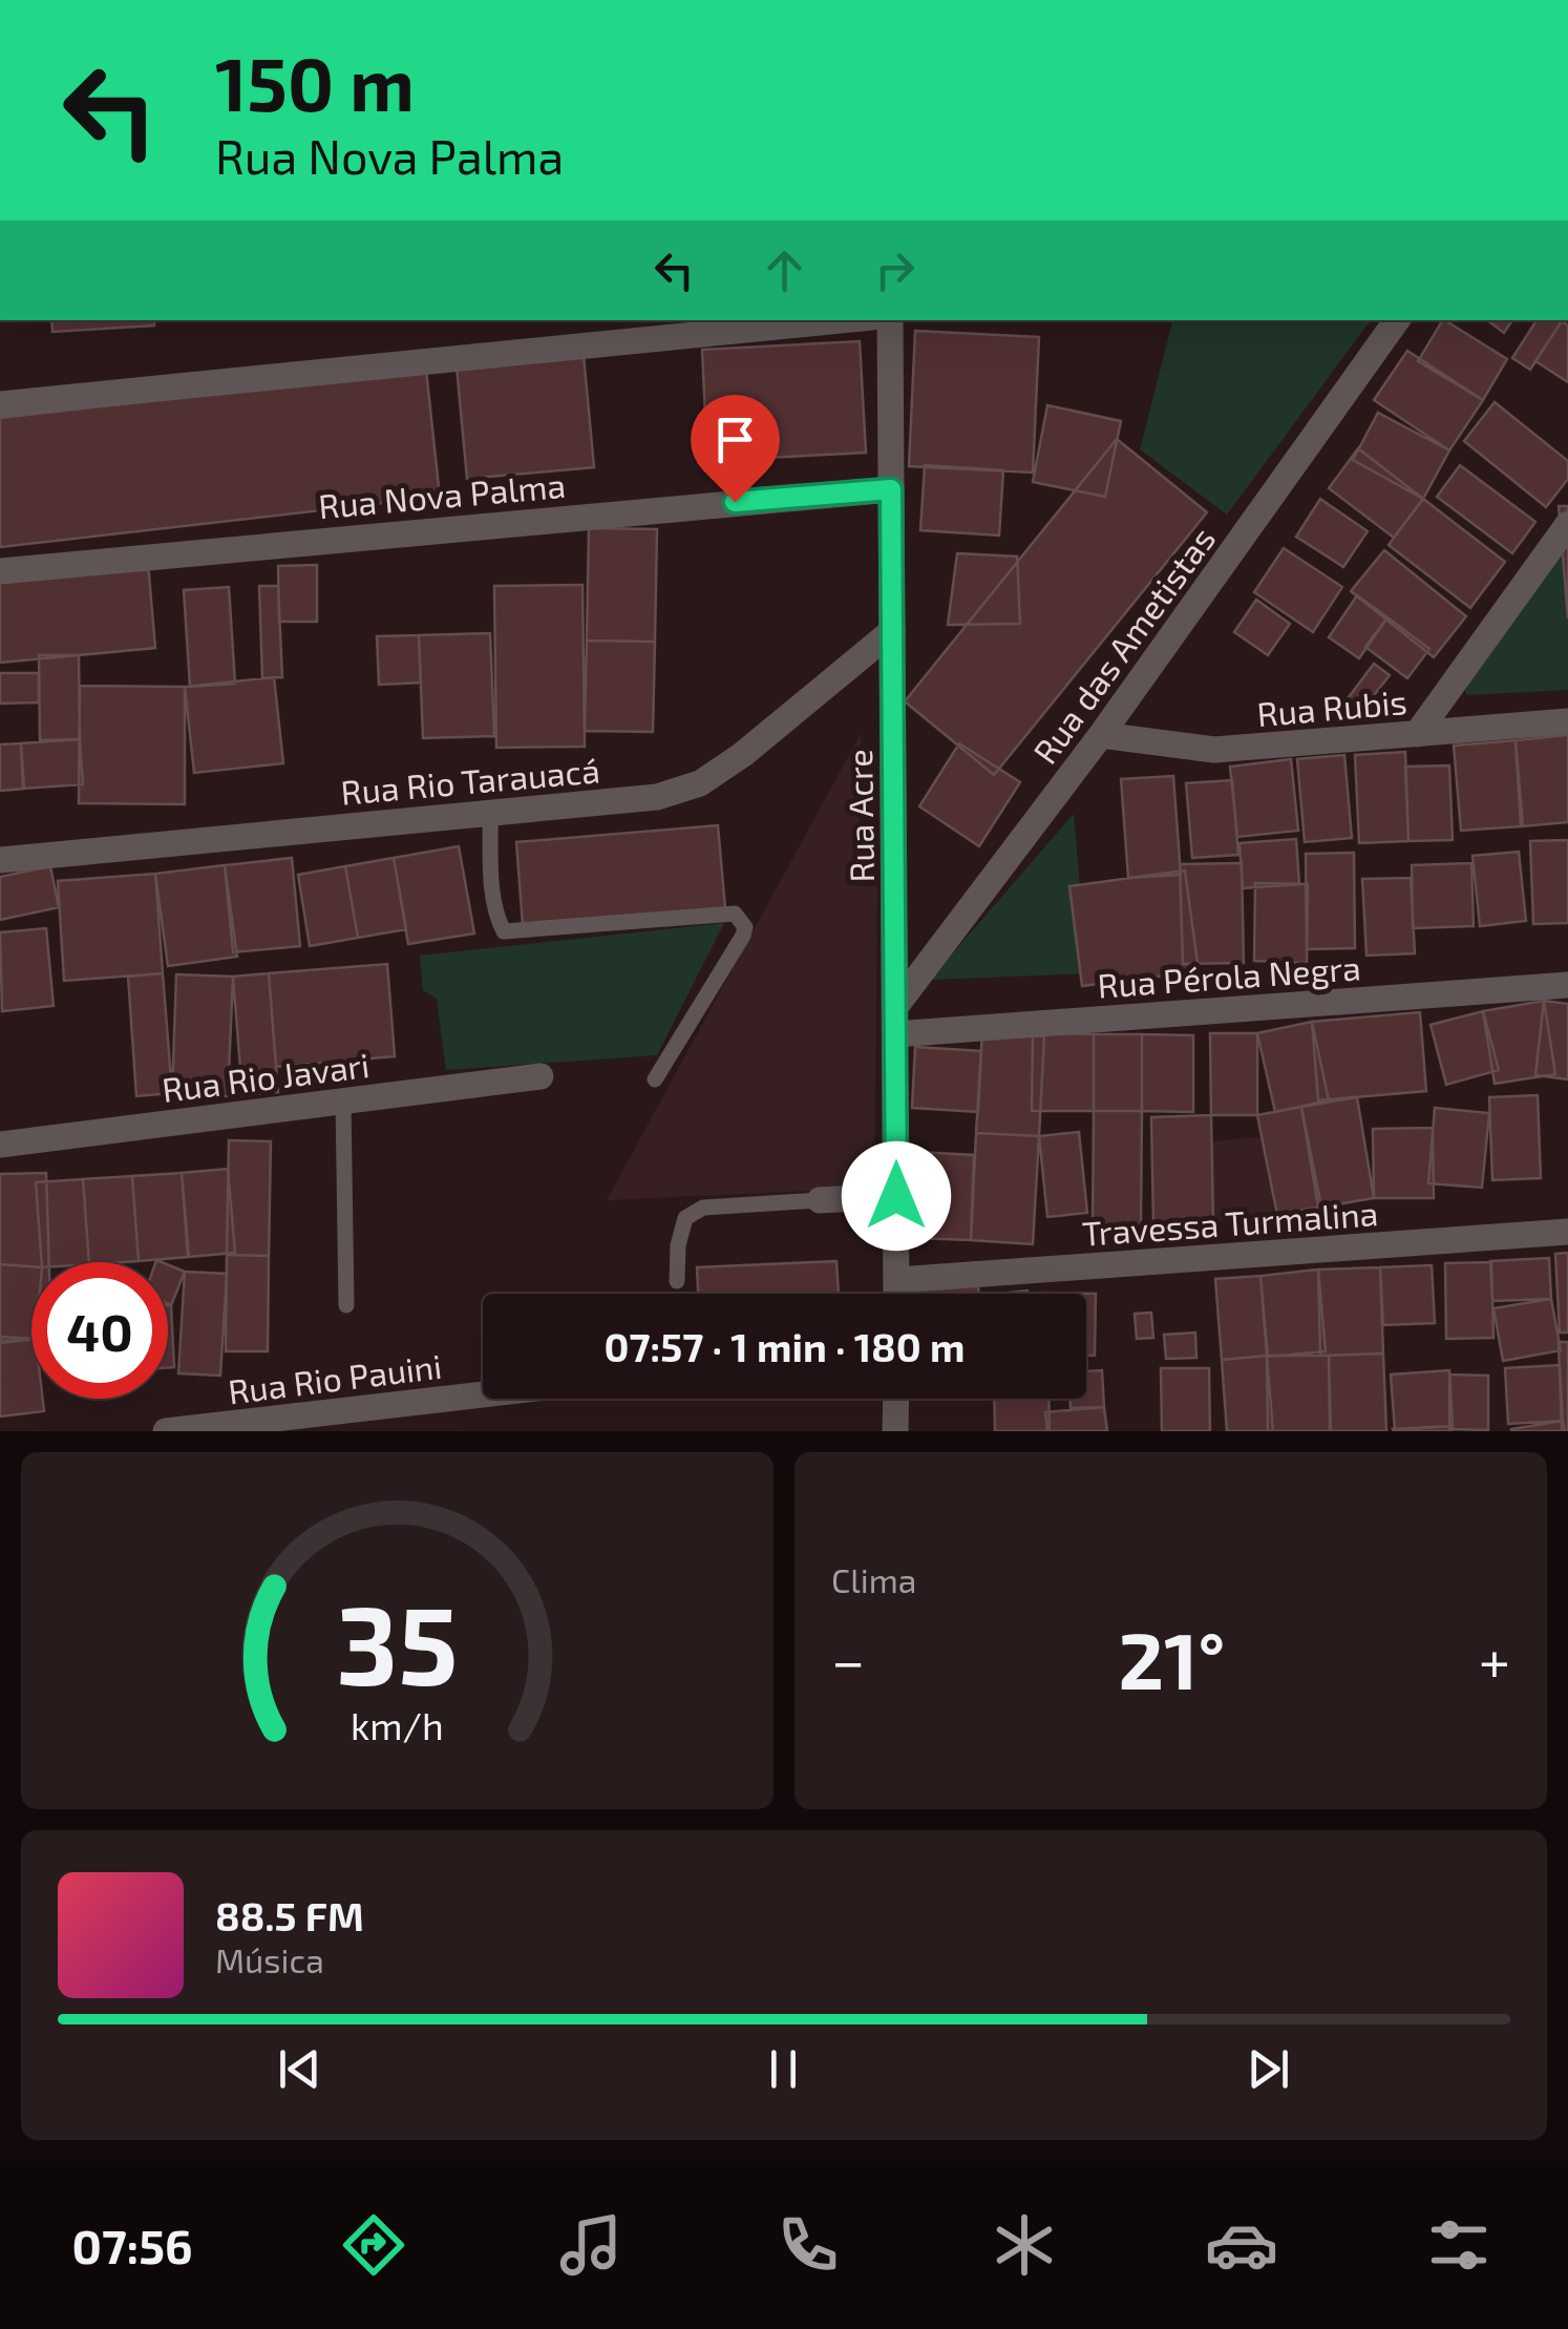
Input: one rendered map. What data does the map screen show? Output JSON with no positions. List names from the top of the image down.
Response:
{
  "streets": {
    "street": [
      "Rua Nova Palma",
      "Rua das Ametistas",
      "Rua Rubis",
      "Rua Rio Tarauacá",
      "Rua Acre",
      "Rua Pérola Negra",
      "Rua Rio Javari",
      "Travessa Turmalina",
      "Rua Rio Pauini"
    ]
  },
  "crossings": [
    ["Rua Nova Palma", "Rua Acre"],
    ["Rua das Ametistas", "Rua Rubis"],
    ["Rua das Ametistas", "Rua Acre"],
    ["Rua das Ametistas", "Rua Pérola Negra"],
    ["Rua Rio Tarauacá", "Rua Acre"],
    ["Rua Acre", "Rua Pérola Negra"],
    ["Rua Acre", "Travessa Turmalina"]
  ],
  "page": {
    "turn": ["150 m", "Rua Nova Palma"],
    "limit": "40",
    "trip": "07:57 · 1 min · 180 m",
    "tile": "Clima",
    "heat": ["−", "21°", "+"],
    "song": ["88.5 FM", "Música"],
    "tabs": "07:56",
    "gauge": ["35", "km/h"]
  }
}
